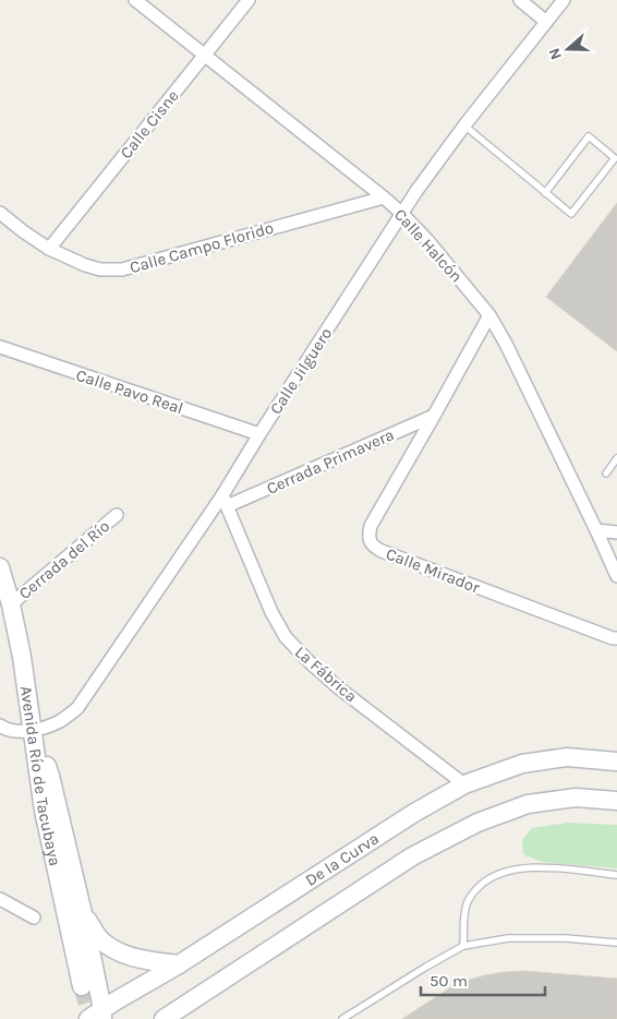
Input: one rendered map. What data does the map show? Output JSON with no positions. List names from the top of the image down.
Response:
{
  "streets": {
    "main road": ["Avenida Río de Tacubaya", "De la Curva"],
    "street": [
      "Calle Cisne",
      "Calle Halcón",
      "Calle Campo Florido",
      "Calle Jilguero",
      "Calle Pavo Real",
      "Cerrada Primavera",
      "Cerrada del Río",
      "Calle Mirador",
      "La Fábrica"
    ]
  },
  "crossings": [
    ["Calle Cisne", "Calle Halcón"],
    ["Calle Cisne", "Calle Campo Florido"],
    ["Calle Halcón", "Calle Campo Florido"],
    ["Calle Halcón", "Calle Jilguero"],
    ["Calle Halcón", "Calle Mirador"],
    ["Calle Jilguero", "Calle Pavo Real"],
    ["Calle Jilguero", "Cerrada Primavera"],
    ["Calle Jilguero", "La Fábrica"],
    ["Calle Jilguero", "Avenida Río de Tacubaya"],
    ["Cerrada Primavera", "Calle Mirador"],
    ["Cerrada Primavera", "La Fábrica"],
    ["Cerrada del Río", "Avenida Río de Tacubaya"],
    ["La Fábrica", "De la Curva"]
  ],
  "scale_bar": "50 m",
  "north": "left"
}
